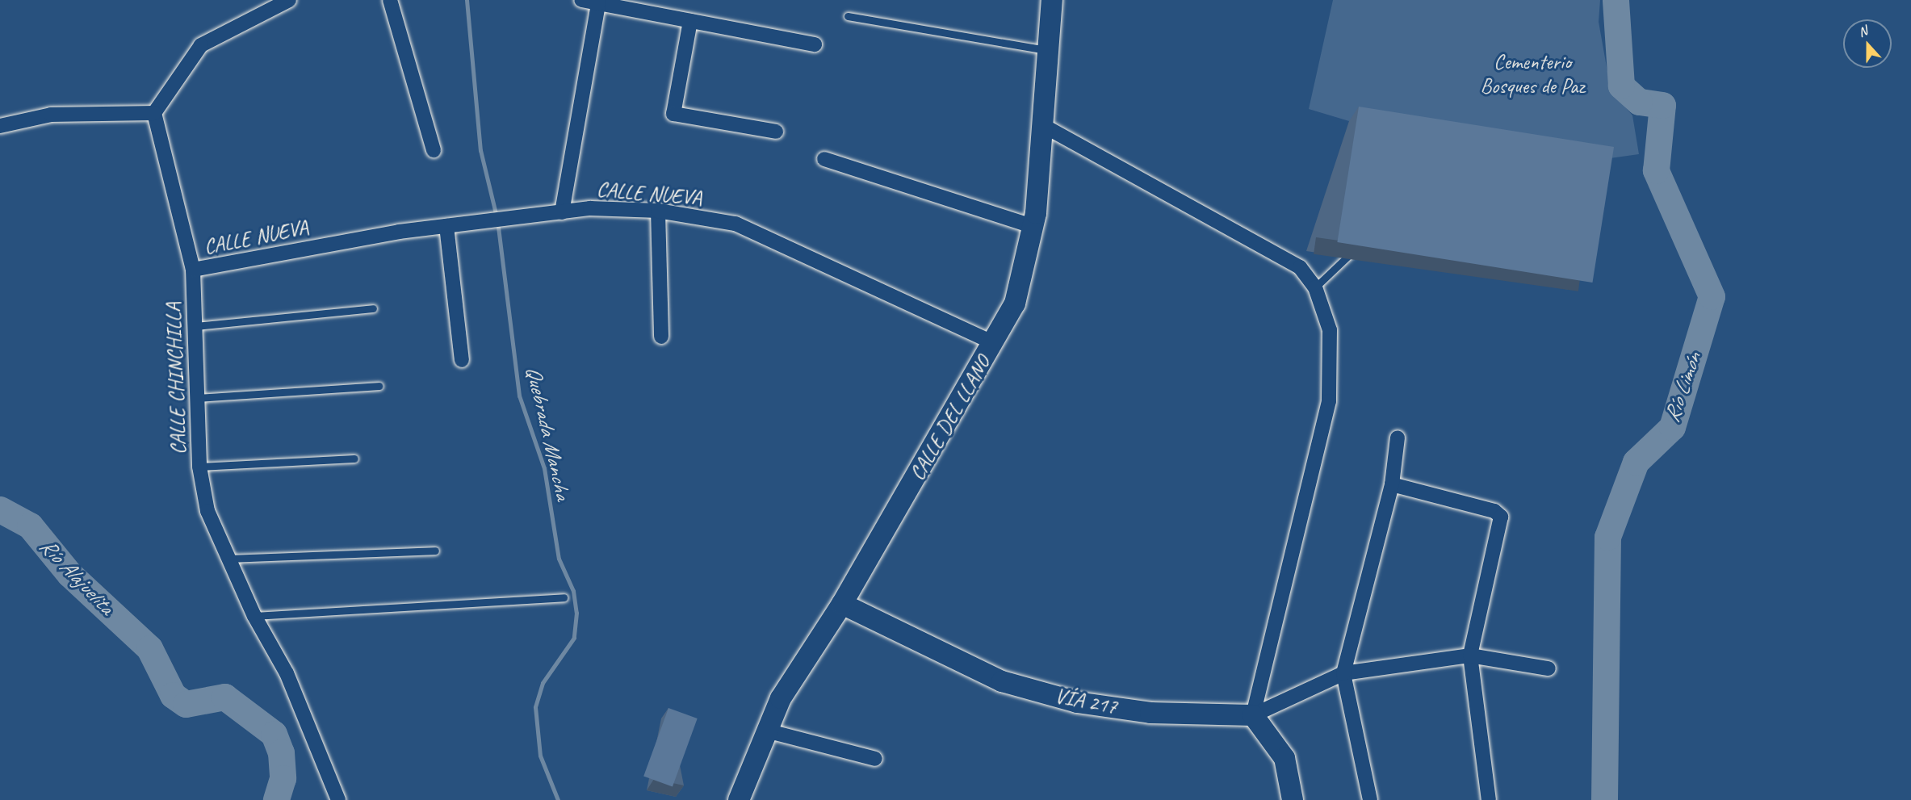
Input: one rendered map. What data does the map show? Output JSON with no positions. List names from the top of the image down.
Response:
{
  "streets": {
    "main road": ["CALLE DEL LLANO", "VÍA 217"],
    "street": ["CALLE NUEVA", "CALLE CHINCHILLA"]
  },
  "crossings": [
    ["CALLE NUEVA", "CALLE CHINCHILLA"],
    ["CALLE NUEVA", "CALLE DEL LLANO"],
    ["CALLE DEL LLANO", "VÍA 217"]
  ],
  "water": ["Río Limón", "Quebrada Mancha", "Río Alajuelita"],
  "parks": ["Cementerio Bosques de Paz"],
  "north": "top"
}
